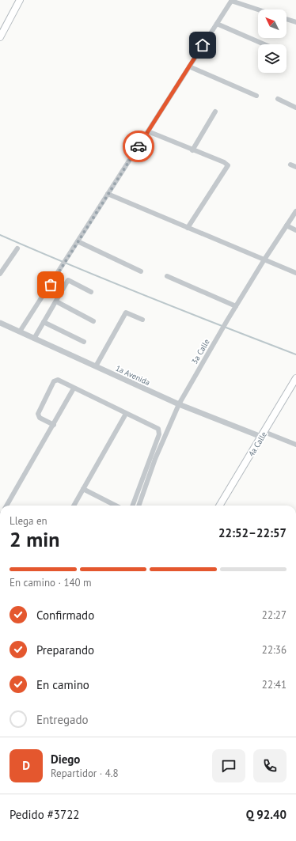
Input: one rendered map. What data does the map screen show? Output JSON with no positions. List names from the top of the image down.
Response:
{
  "streets": {
    "main road": ["4a Calle"],
    "street": ["3a Calle", "1a Avenida"]
  },
  "crossings": [
    ["3a Calle", "1a Avenida"],
    ["1a Avenida", "4a Calle"]
  ],
  "north": "top left",
  "page": {
    "heading": ["2 min", "Llega en", "22:52–22:57"],
    "panel": [
      "Diego",
      "Repartidor · 4.8",
      "Pedido #3722",
      "Q 92.40"
    ],
    "bar": "En camino · 140 m",
    "list": [
      ["Confirmado", "22:27"],
      ["Preparando", "22:36"],
      ["En camino", "22:41"],
      "Entregado"
    ],
    "round": "D"
  }
}
